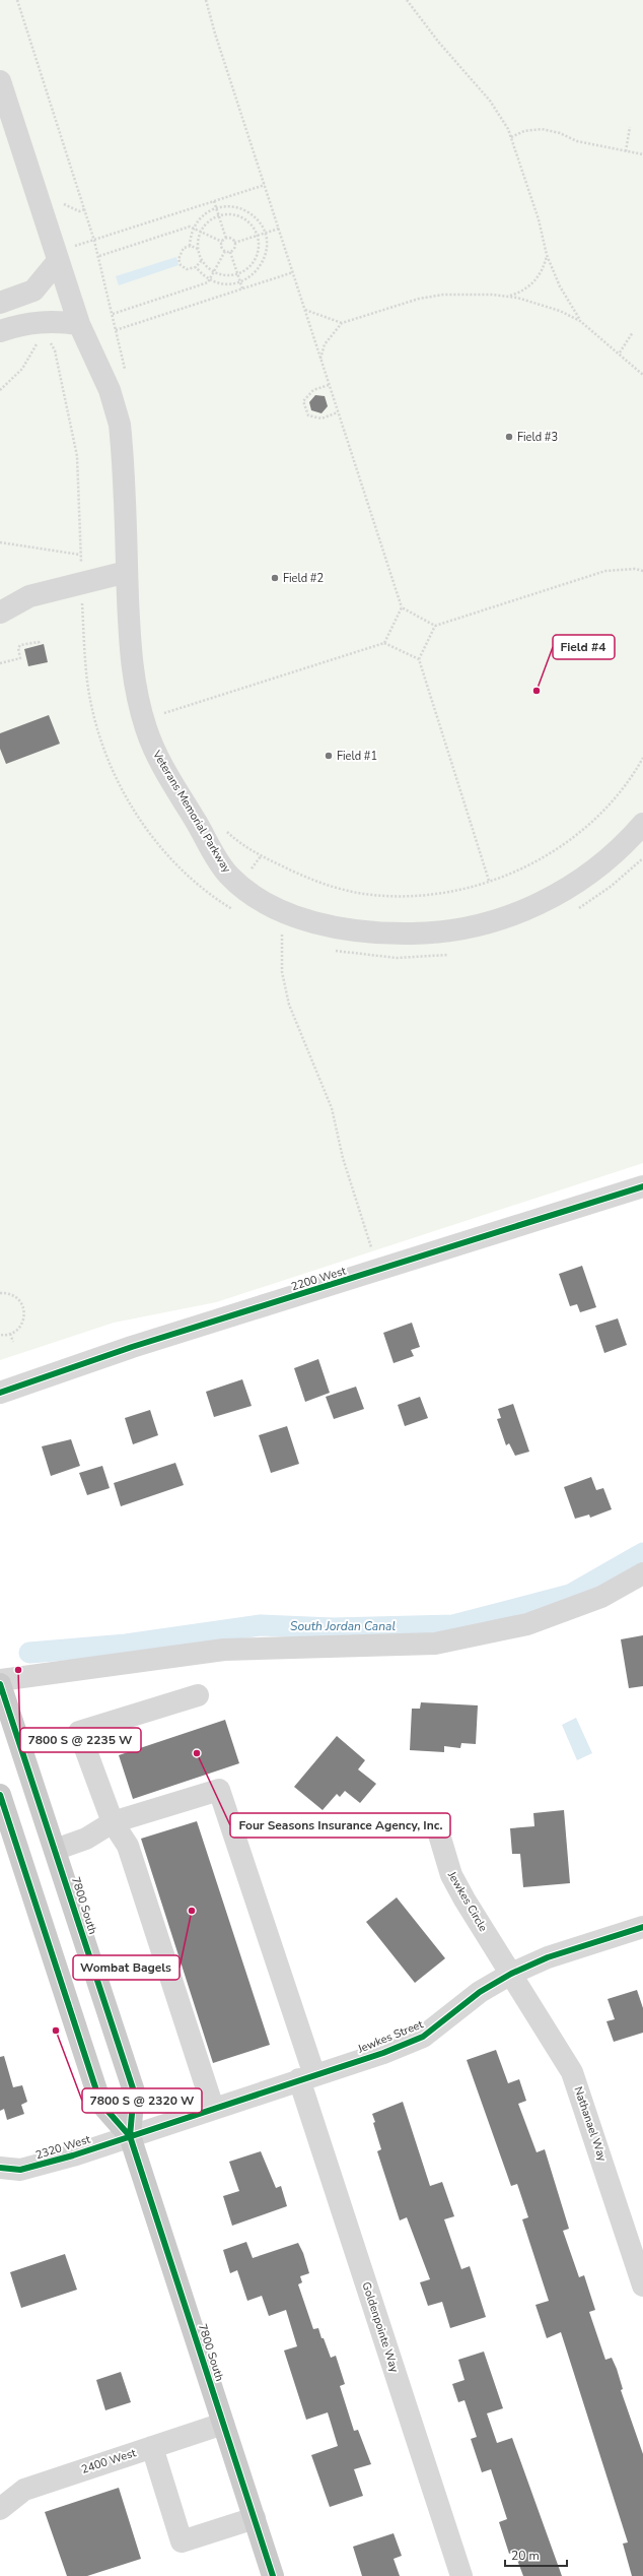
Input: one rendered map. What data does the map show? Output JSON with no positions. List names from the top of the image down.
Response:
{
  "streets": {
    "main road": ["7800 South"],
    "street": [
      "Veterans Memorial Parkway",
      "2200 West",
      "Jewkes Circle",
      "Jewkes Street",
      "Nathanael Way",
      "2320 West",
      "Goldenpointe Way",
      "2400 West"
    ]
  },
  "crossings": [
    ["Jewkes Circle", "Jewkes Street"],
    ["Jewkes Circle", "Nathanael Way"],
    ["7800 South", "Jewkes Street"],
    ["7800 South", "2320 West"],
    ["7800 South", "2400 West"],
    ["Jewkes Street", "Nathanael Way"],
    ["Jewkes Street", "2320 West"],
    ["Jewkes Street", "Goldenpointe Way"]
  ],
  "water": ["South Jordan Canal"],
  "places": [
    "Field #3",
    "Field #2",
    "Field #4",
    "Field #1",
    "7800 S @ 2235 W",
    "Four Seasons Insurance Agency, Inc.",
    "Wombat Bagels",
    "7800 S @ 2320 W"
  ],
  "scale_bar": "20 m"
}
